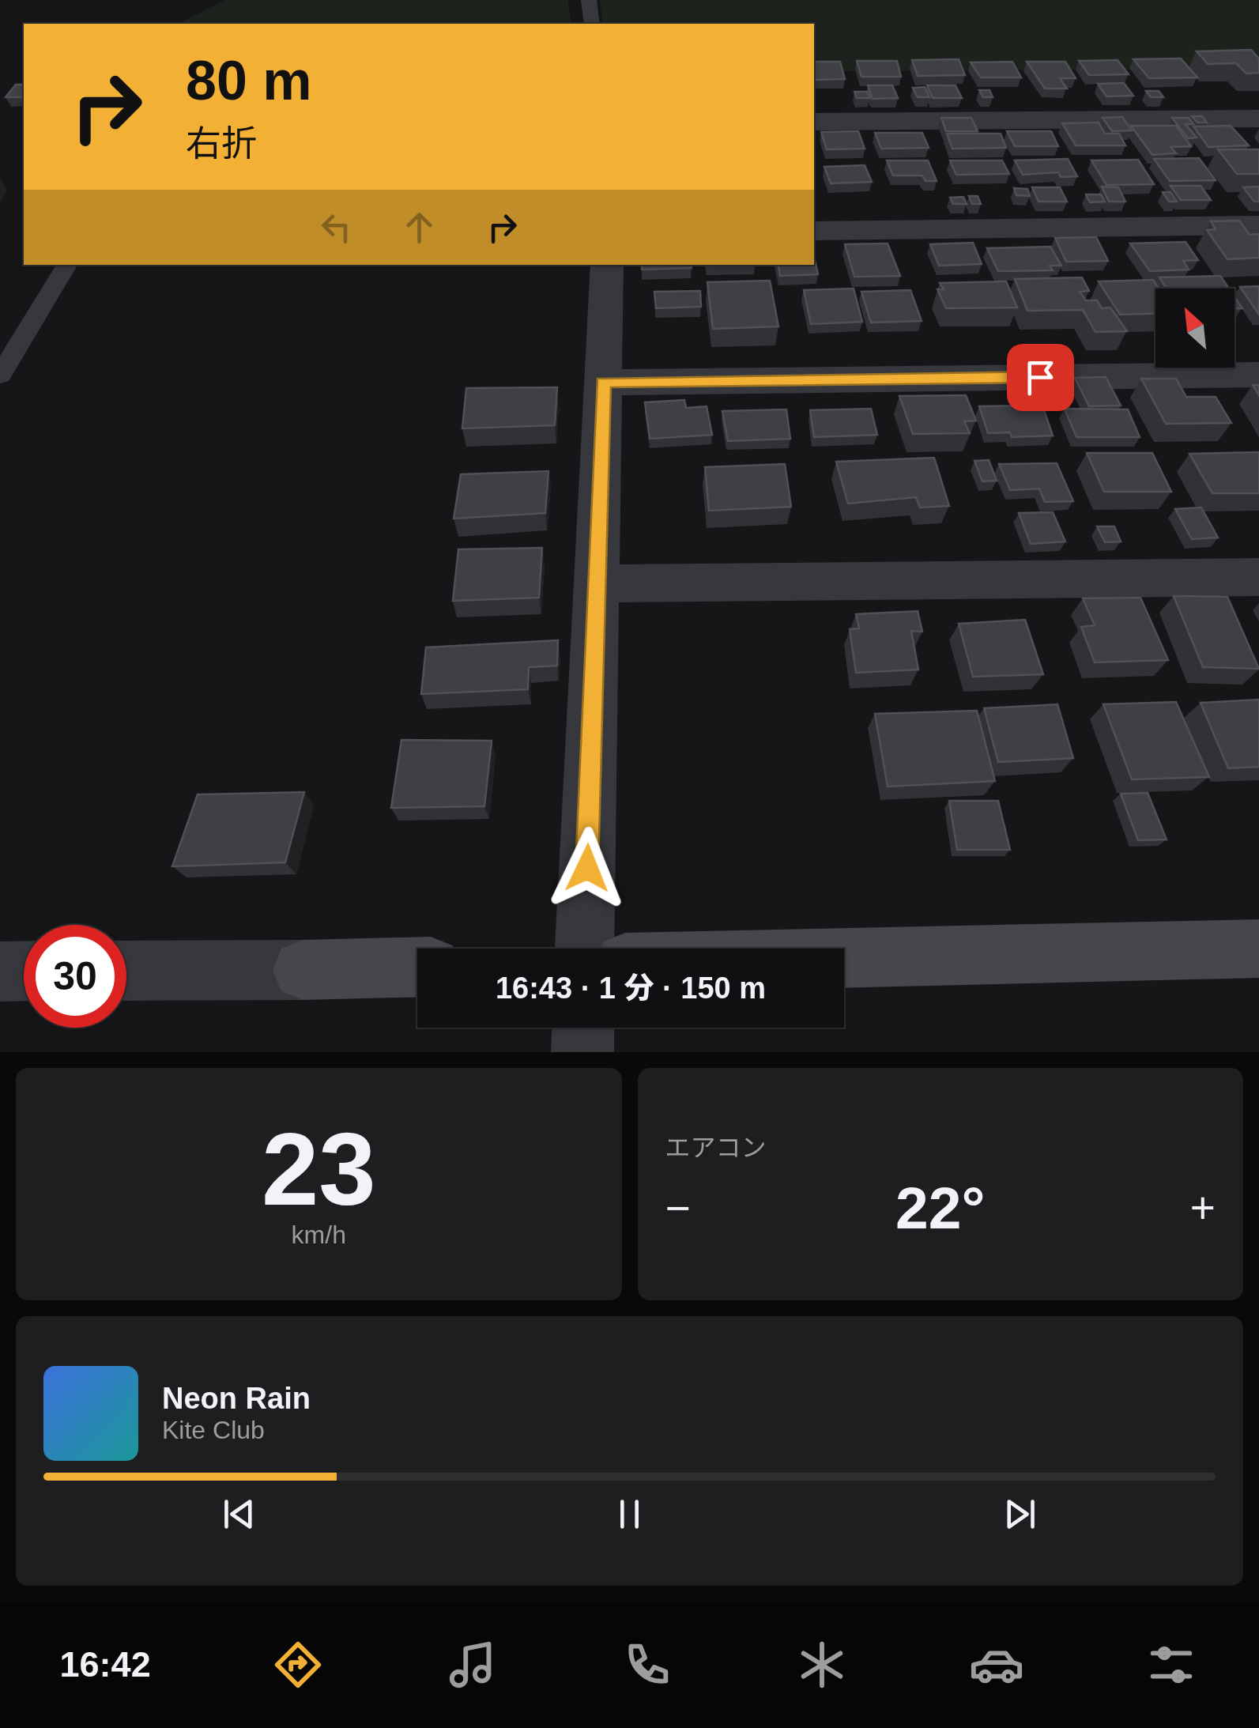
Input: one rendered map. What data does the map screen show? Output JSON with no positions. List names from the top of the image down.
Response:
{
  "north": "top left",
  "page": {
    "turn": ["80 m", "右折"],
    "limit": "30",
    "trip": "16:43 · 1 分 · 150 m",
    "tile": [
      ["23", "km/h"],
      "エアコン"
    ],
    "heat": ["−", "22°", "+"],
    "song": ["Neon Rain", "Kite Club"],
    "tabs": "16:42"
  }
}
